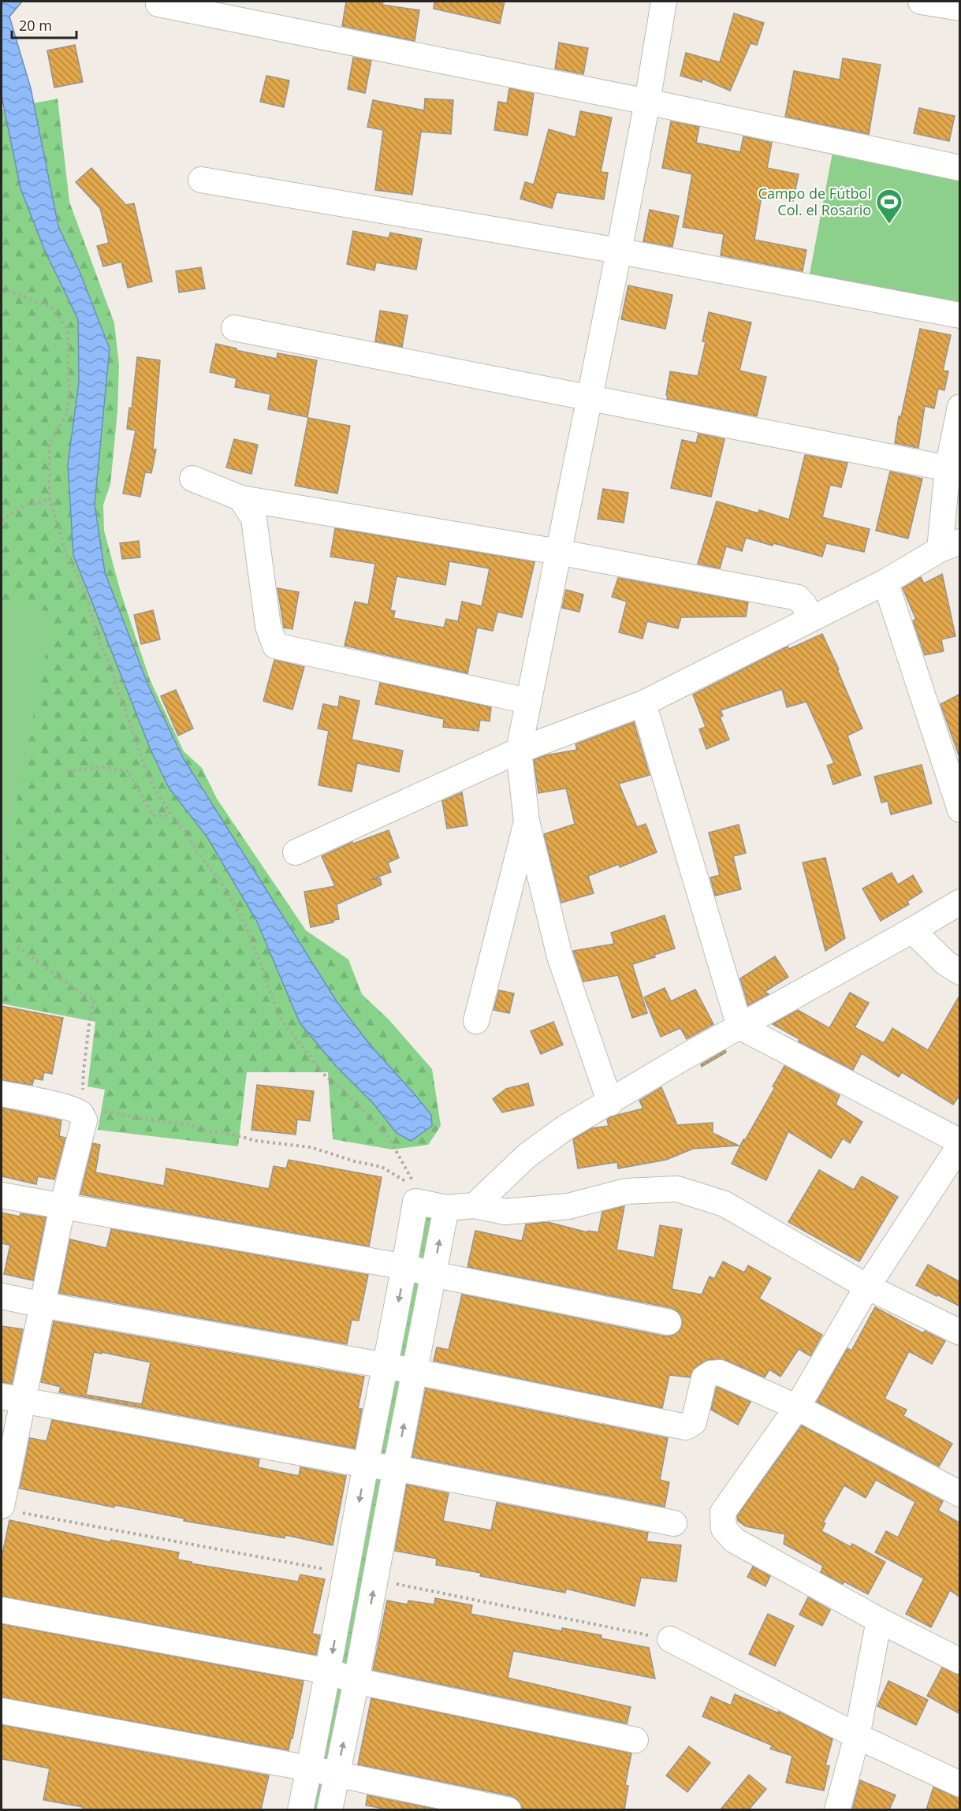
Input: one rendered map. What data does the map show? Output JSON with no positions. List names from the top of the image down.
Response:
{
  "places": {
    "sports": ["Campo de Fútbol Col. el Rosario"]
  },
  "scale_bar": "20 m"
}
